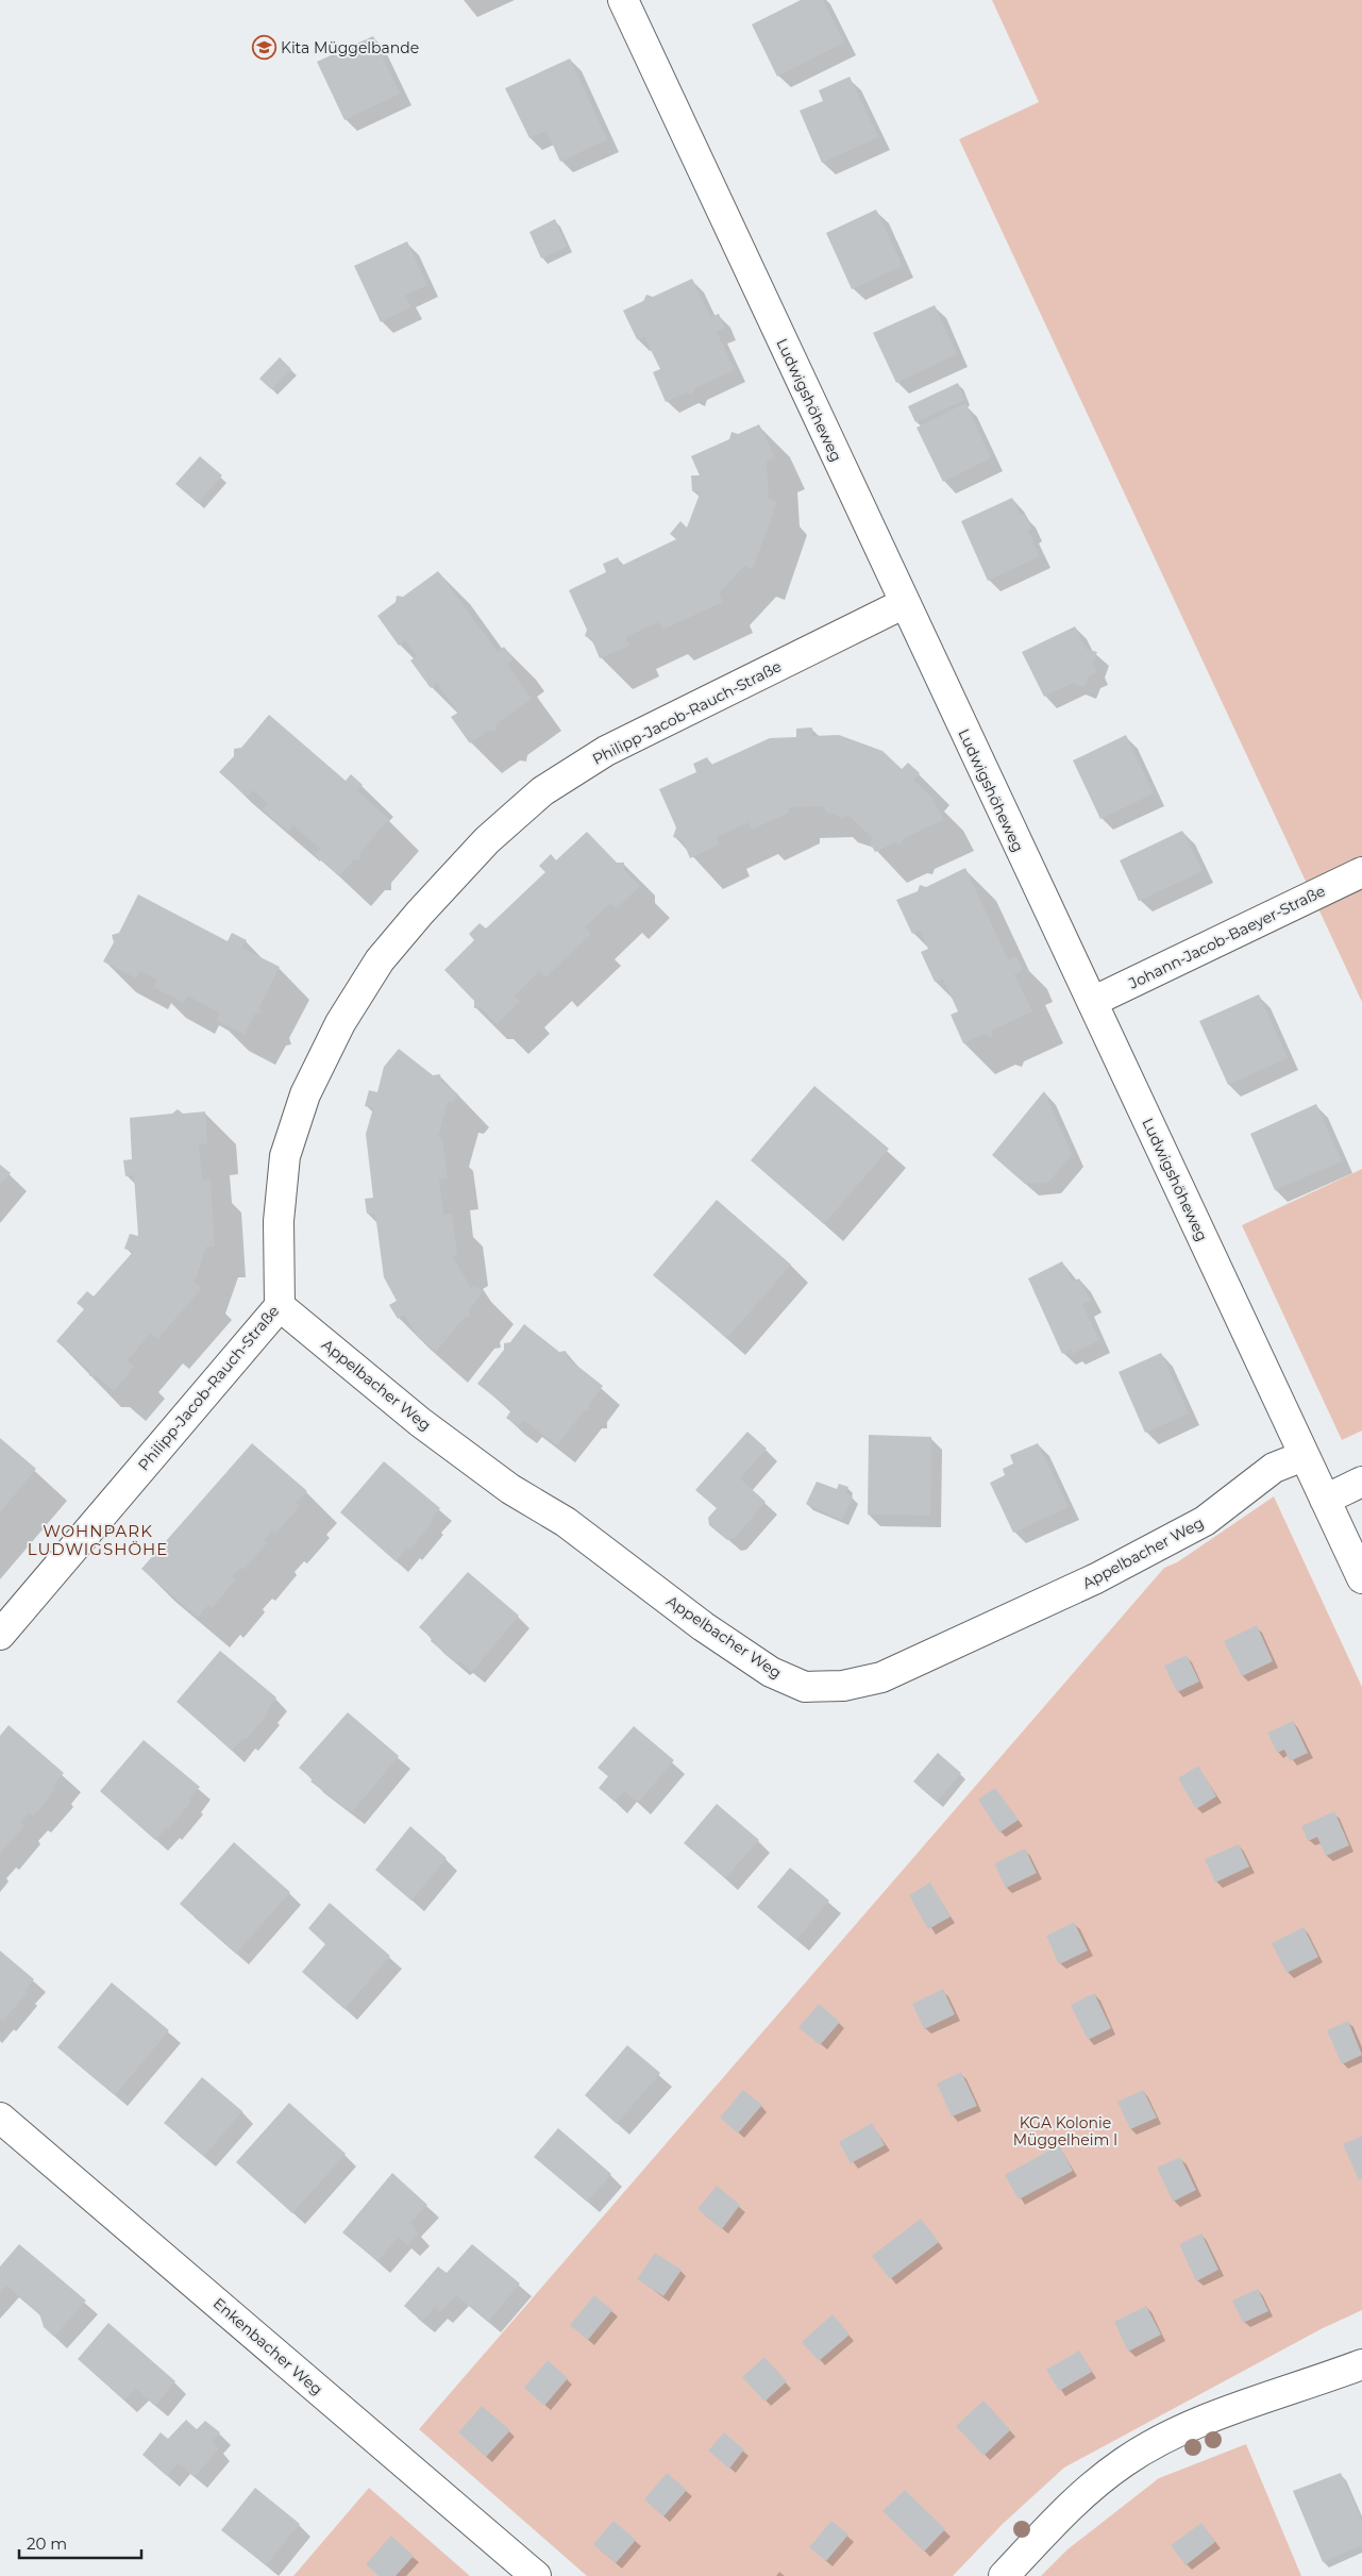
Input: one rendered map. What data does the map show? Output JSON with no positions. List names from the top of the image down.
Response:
{
  "streets": {
    "street": [
      "Ludwigshöheweg",
      "Philipp-Jacob-Rauch-Straße",
      "Johann-Jacob-Baeyer-Straße",
      "Appelbacher Weg",
      "Enkenbacher Weg"
    ]
  },
  "crossings": [
    ["Ludwigshöheweg", "Philipp-Jacob-Rauch-Straße"],
    ["Ludwigshöheweg", "Johann-Jacob-Baeyer-Straße"],
    ["Ludwigshöheweg", "Appelbacher Weg"],
    ["Philipp-Jacob-Rauch-Straße", "Appelbacher Weg"]
  ],
  "districts": ["WOHNPARK LUDWIGSHÖHE"],
  "parks": ["KGA Kolonie Müggelheim I"],
  "places": {
    "school or university": ["Kita Müggelbande"]
  },
  "scale_bar": "20 m"
}
